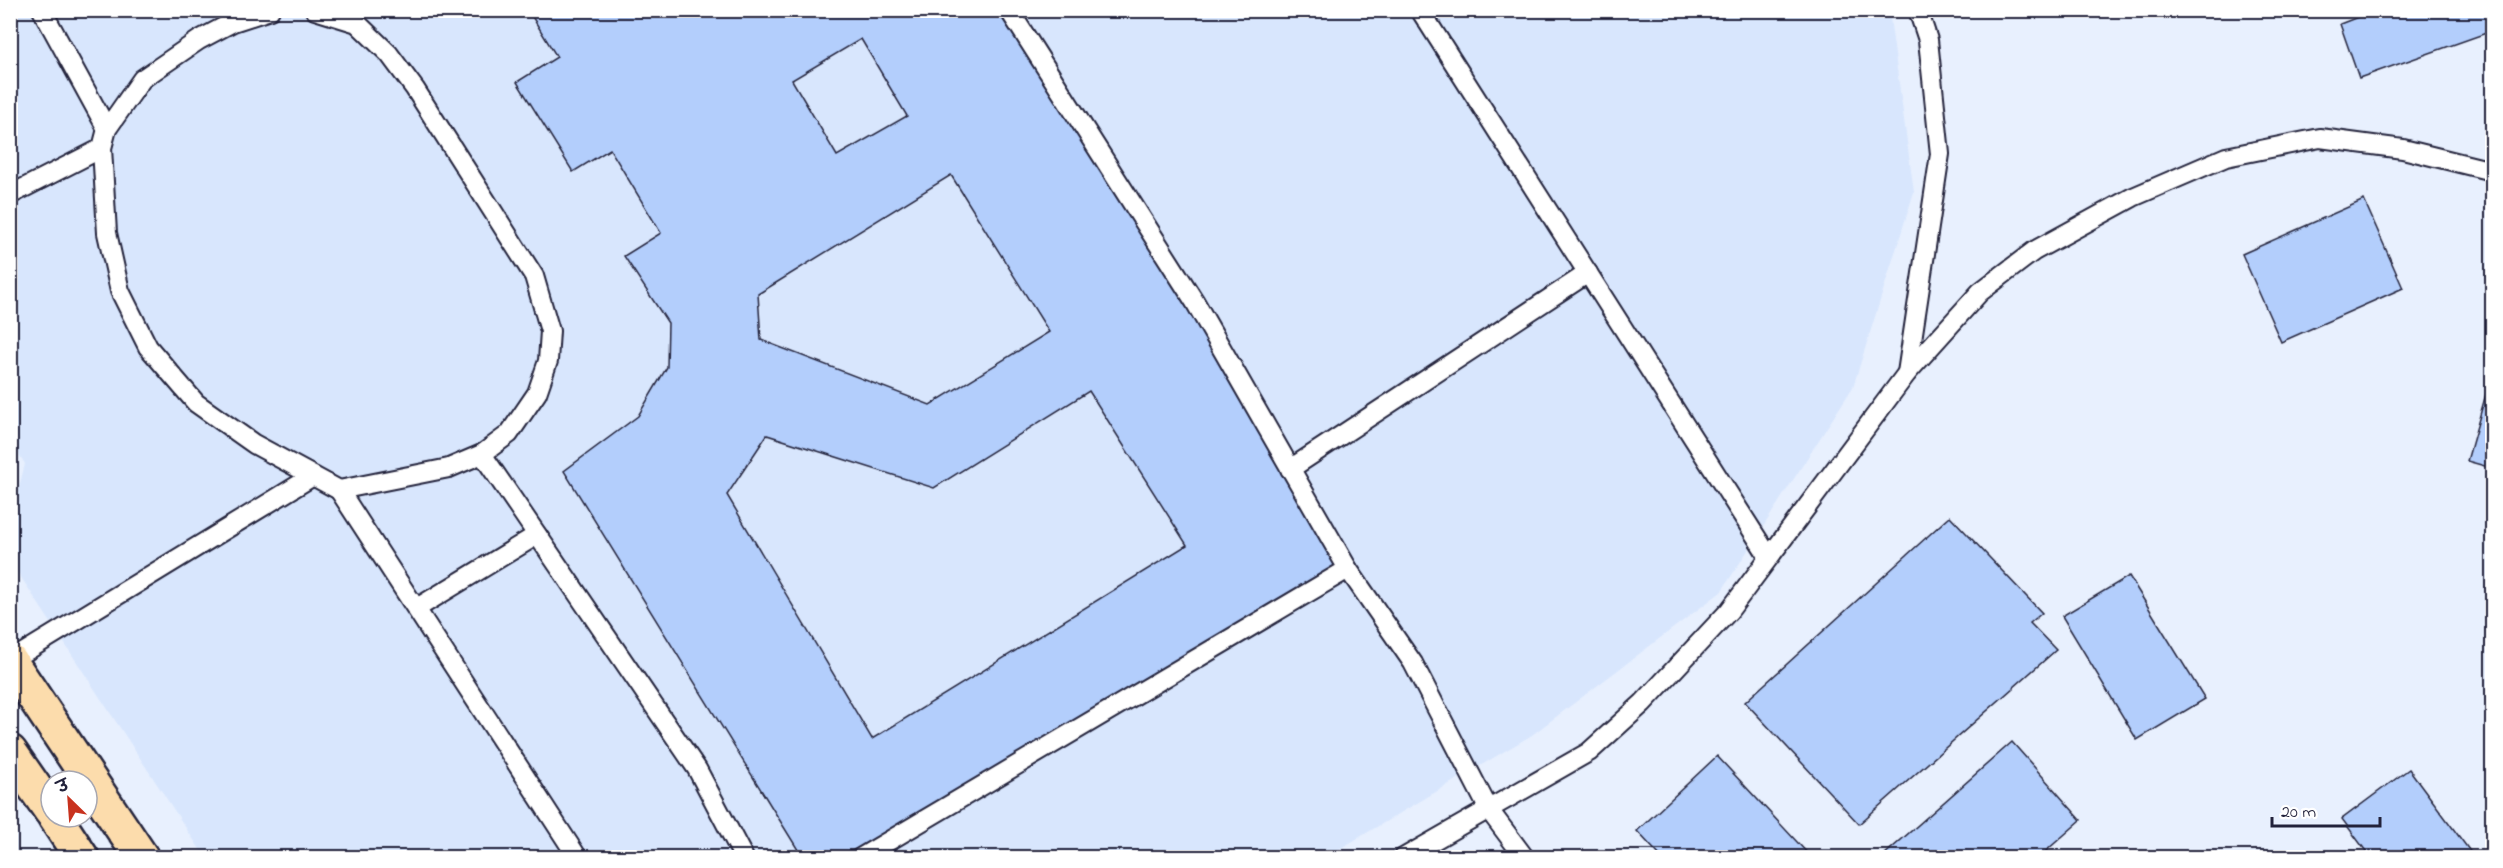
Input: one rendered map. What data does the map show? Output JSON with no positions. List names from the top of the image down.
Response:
{
  "scale_bar": "20 m",
  "north": "top left"
}
